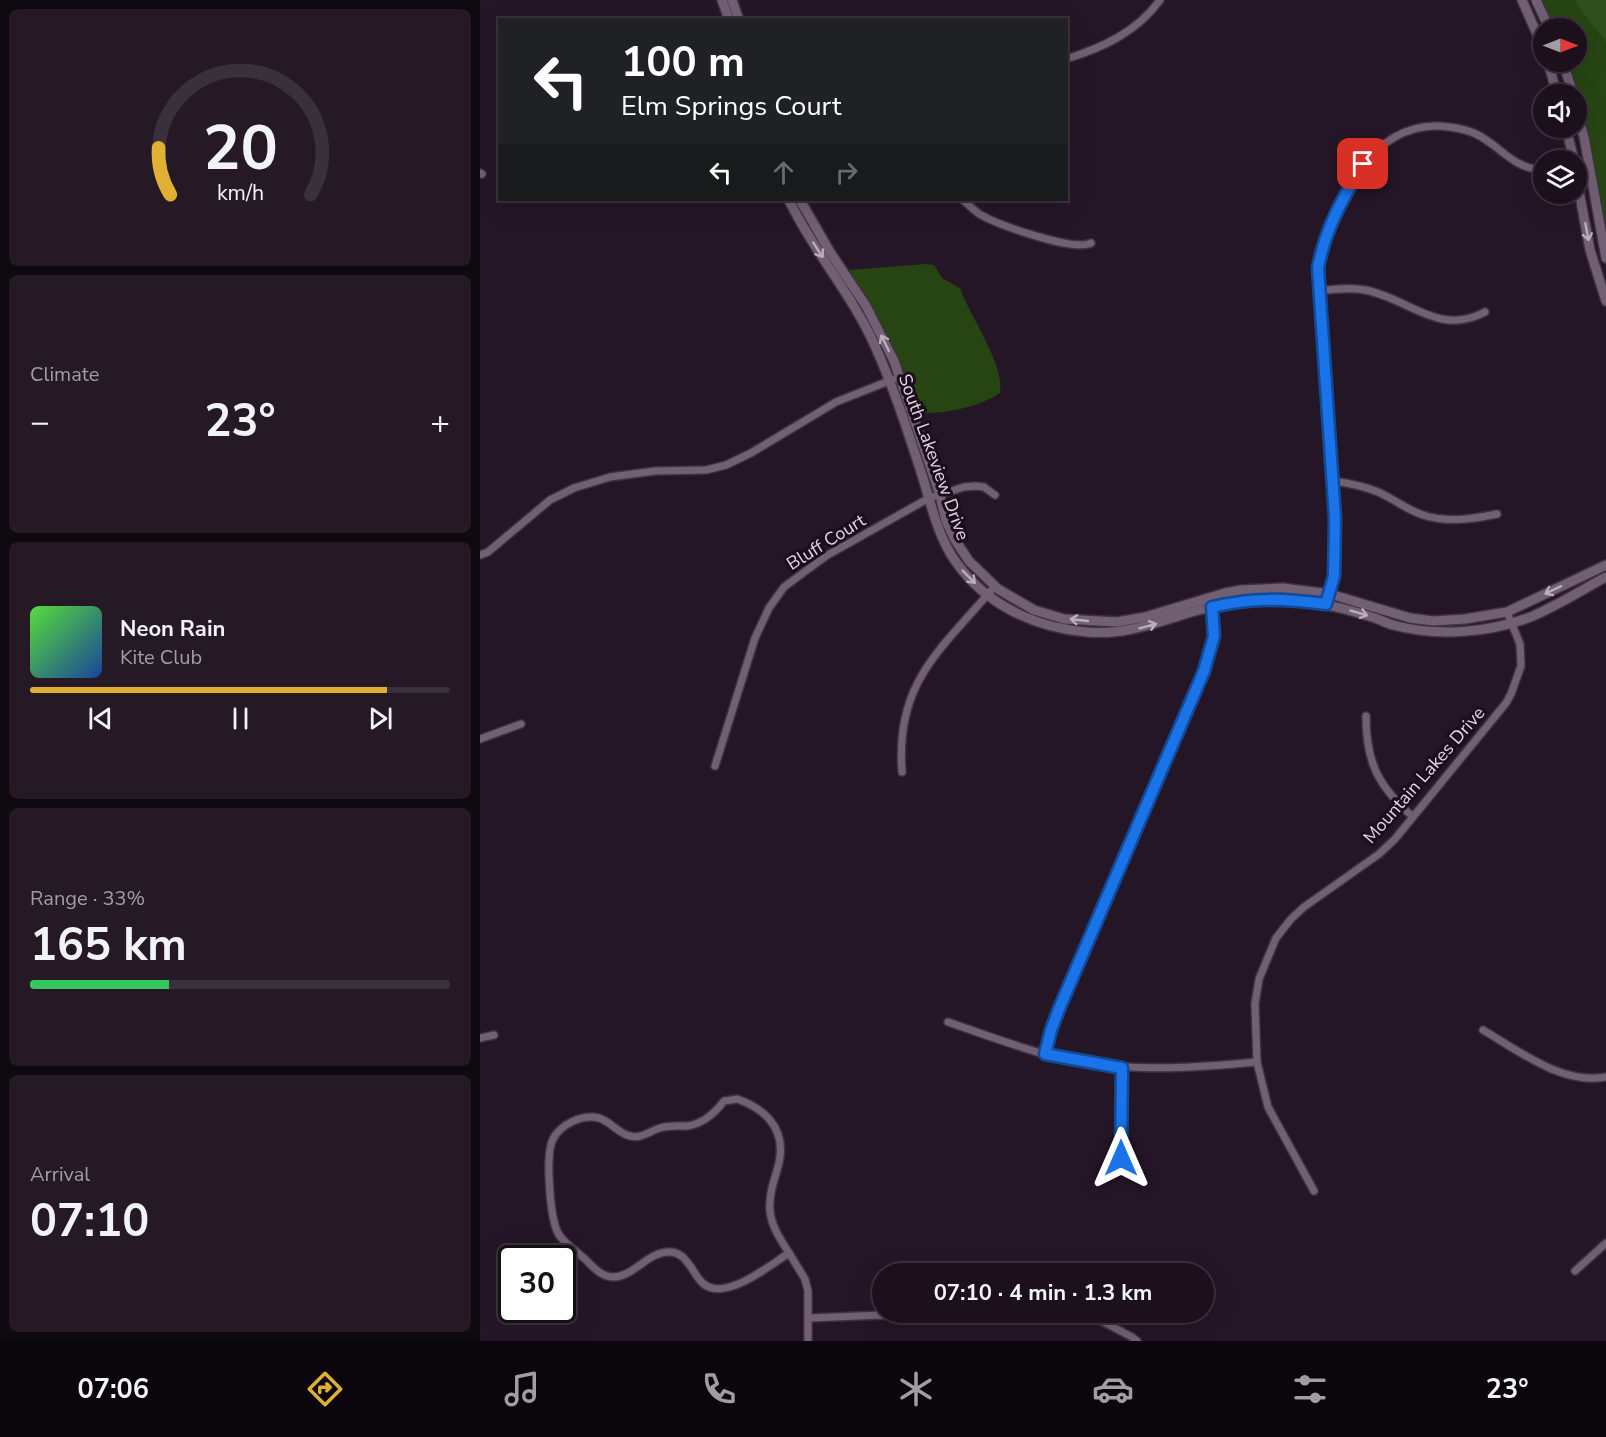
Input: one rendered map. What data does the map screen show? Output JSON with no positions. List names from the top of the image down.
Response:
{
  "streets": {
    "street": ["South Lakeview Drive", "Bluff Court", "Mountain Lakes Drive"]
  },
  "crossings": [
    ["South Lakeview Drive", "Bluff Court"],
    ["South Lakeview Drive", "Mountain Lakes Drive"]
  ],
  "north": "right",
  "page": {
    "turn": ["100 m", "Elm Springs Court"],
    "tile": [
      "Climate",
      ["Range · 33%", "165 km"],
      ["Arrival", "07:10"]
    ],
    "heat": ["−", "23°", "+"],
    "song": ["Neon Rain", "Kite Club"],
    "limit": "30",
    "trip": "07:10 · 4 min · 1.3 km",
    "tabs": ["07:06", "23°"],
    "gauge": ["20", "km/h"]
  }
}
